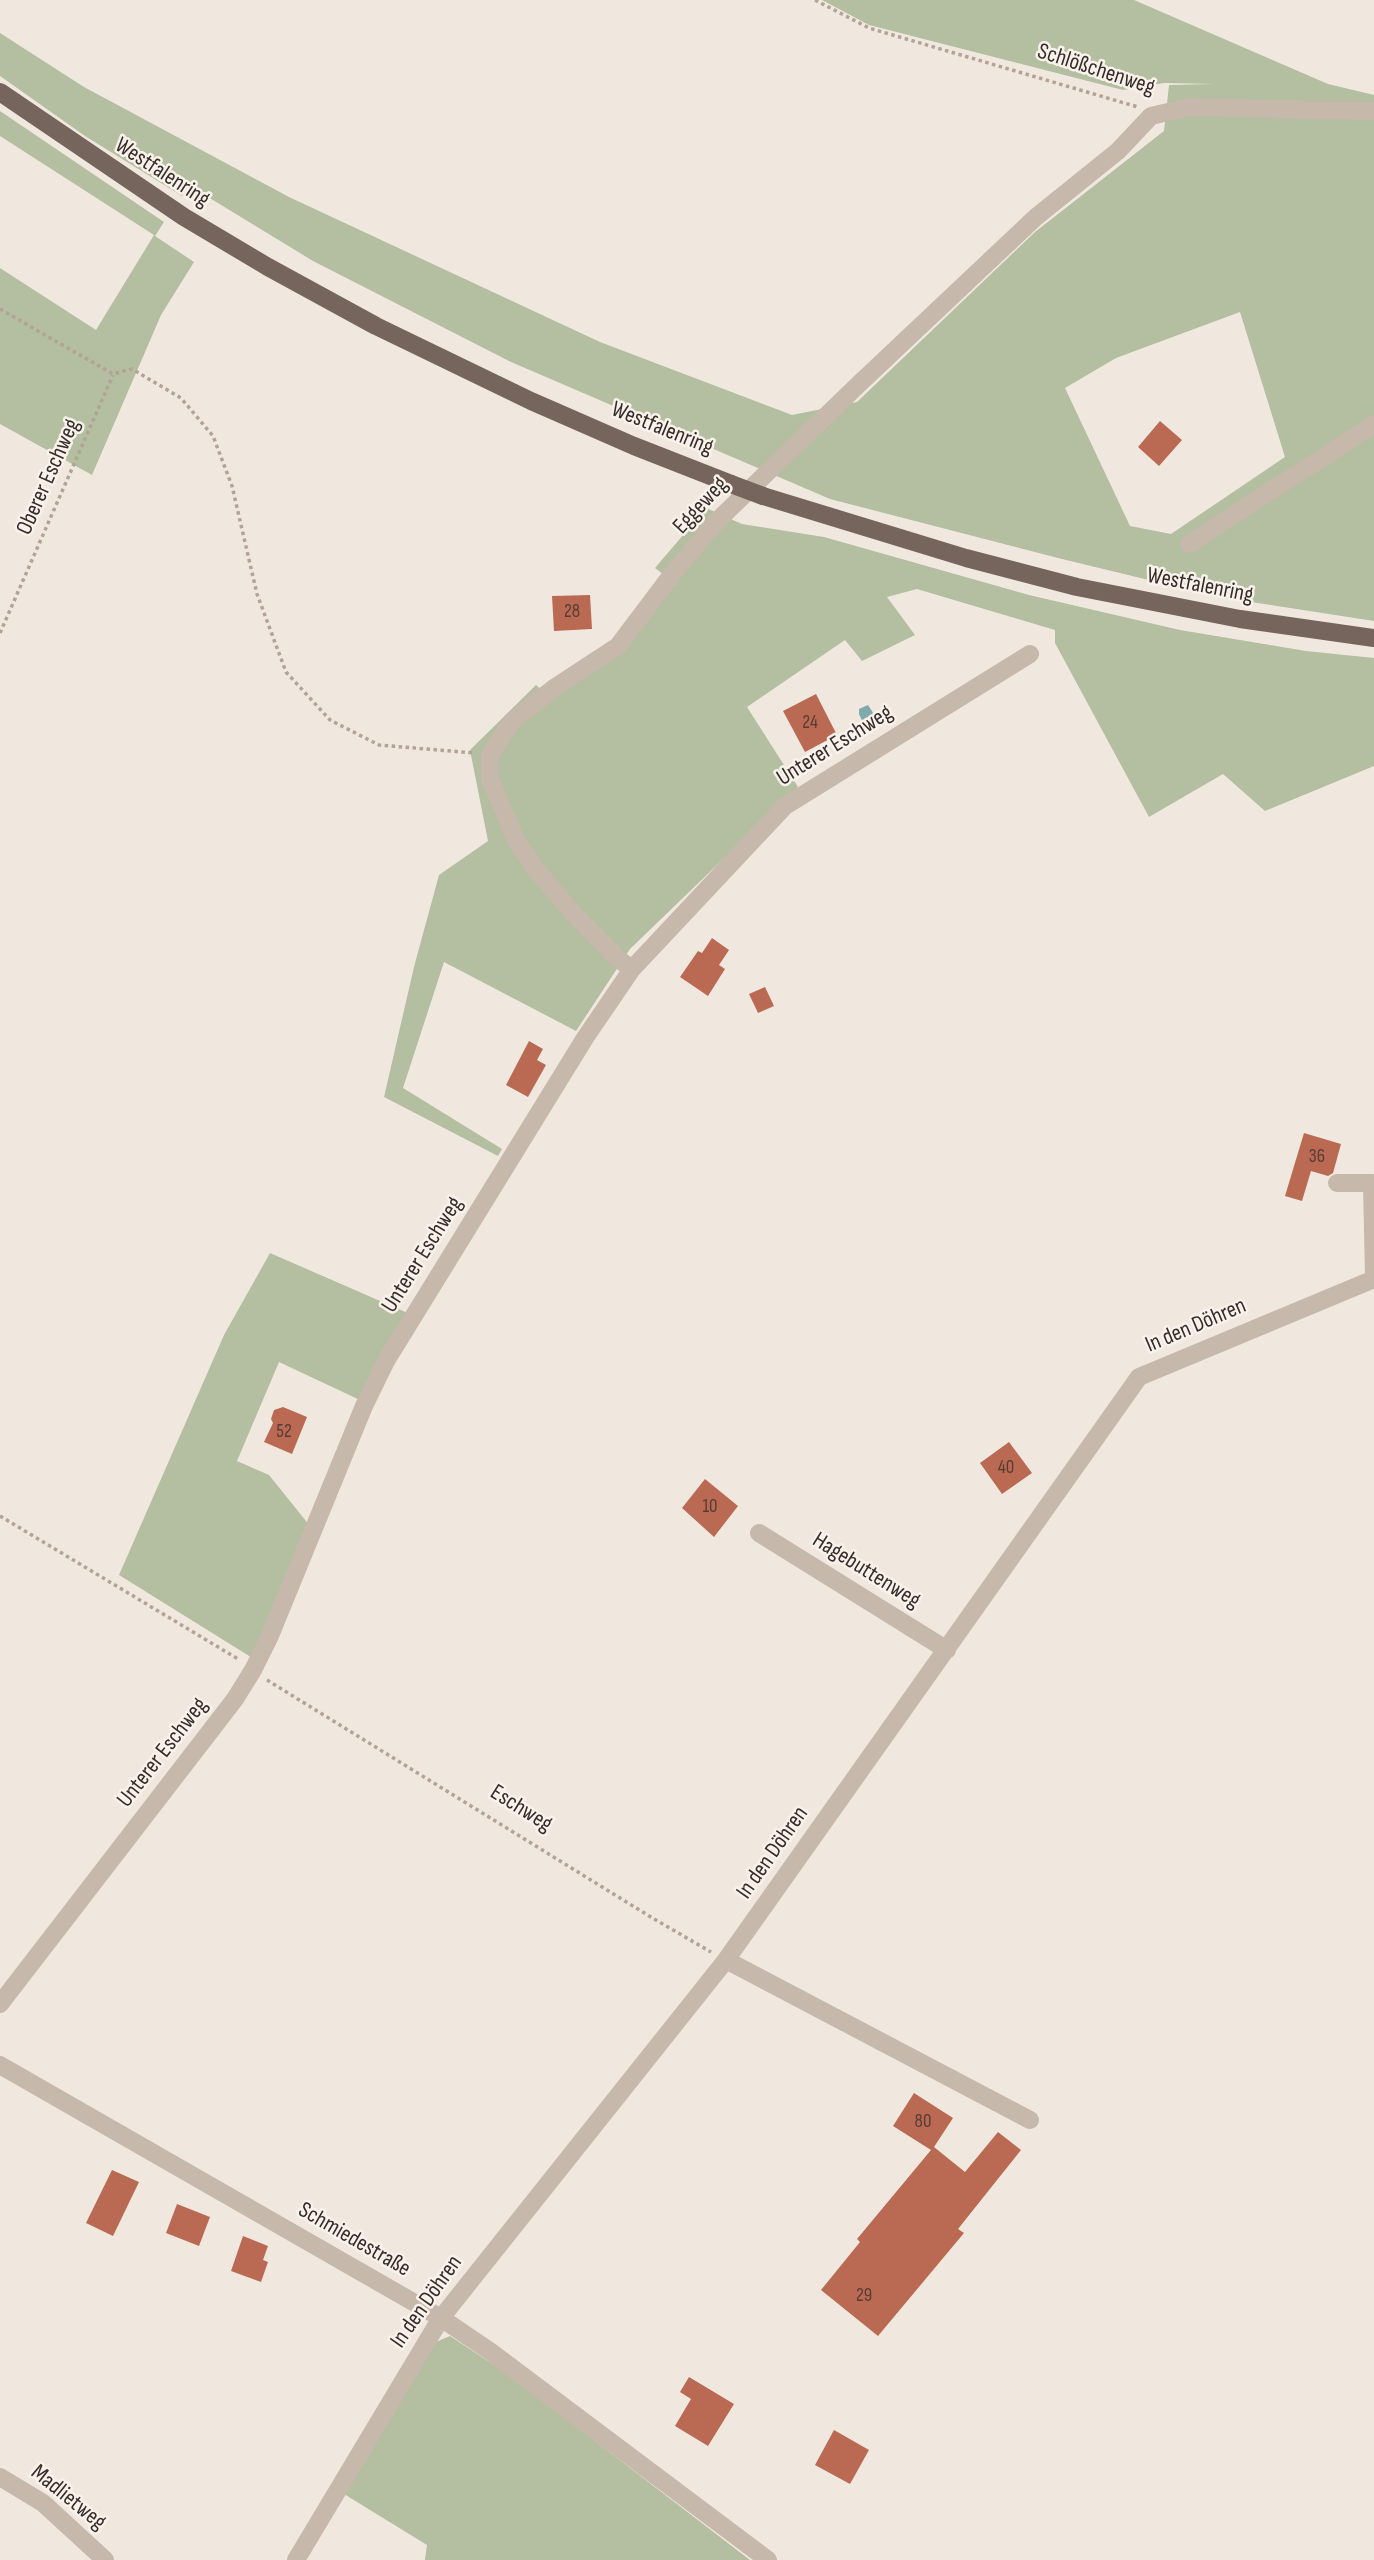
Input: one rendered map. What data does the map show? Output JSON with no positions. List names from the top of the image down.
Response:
{
  "streets": {
    "main road": ["Westfalenring"],
    "street": [
      "Schlößchenweg",
      "Eggeweg",
      "Unterer Eschweg",
      "In den Döhren",
      "Hagebuttenweg",
      "Schmiedestraße",
      "Madlietweg"
    ],
    "path": ["Oberer Eschweg", "Eschweg"]
  },
  "crossings": [
    ["Schlößchenweg", "Eggeweg"],
    ["Unterer Eschweg", "Eschweg"],
    ["In den Döhren", "Hagebuttenweg"],
    ["In den Döhren", "Eschweg"],
    ["In den Döhren", "Schmiedestraße"]
  ],
  "house_numbers": [
    "28",
    "24",
    "36",
    "52",
    "40",
    "10",
    "80",
    "29"
  ]
}
